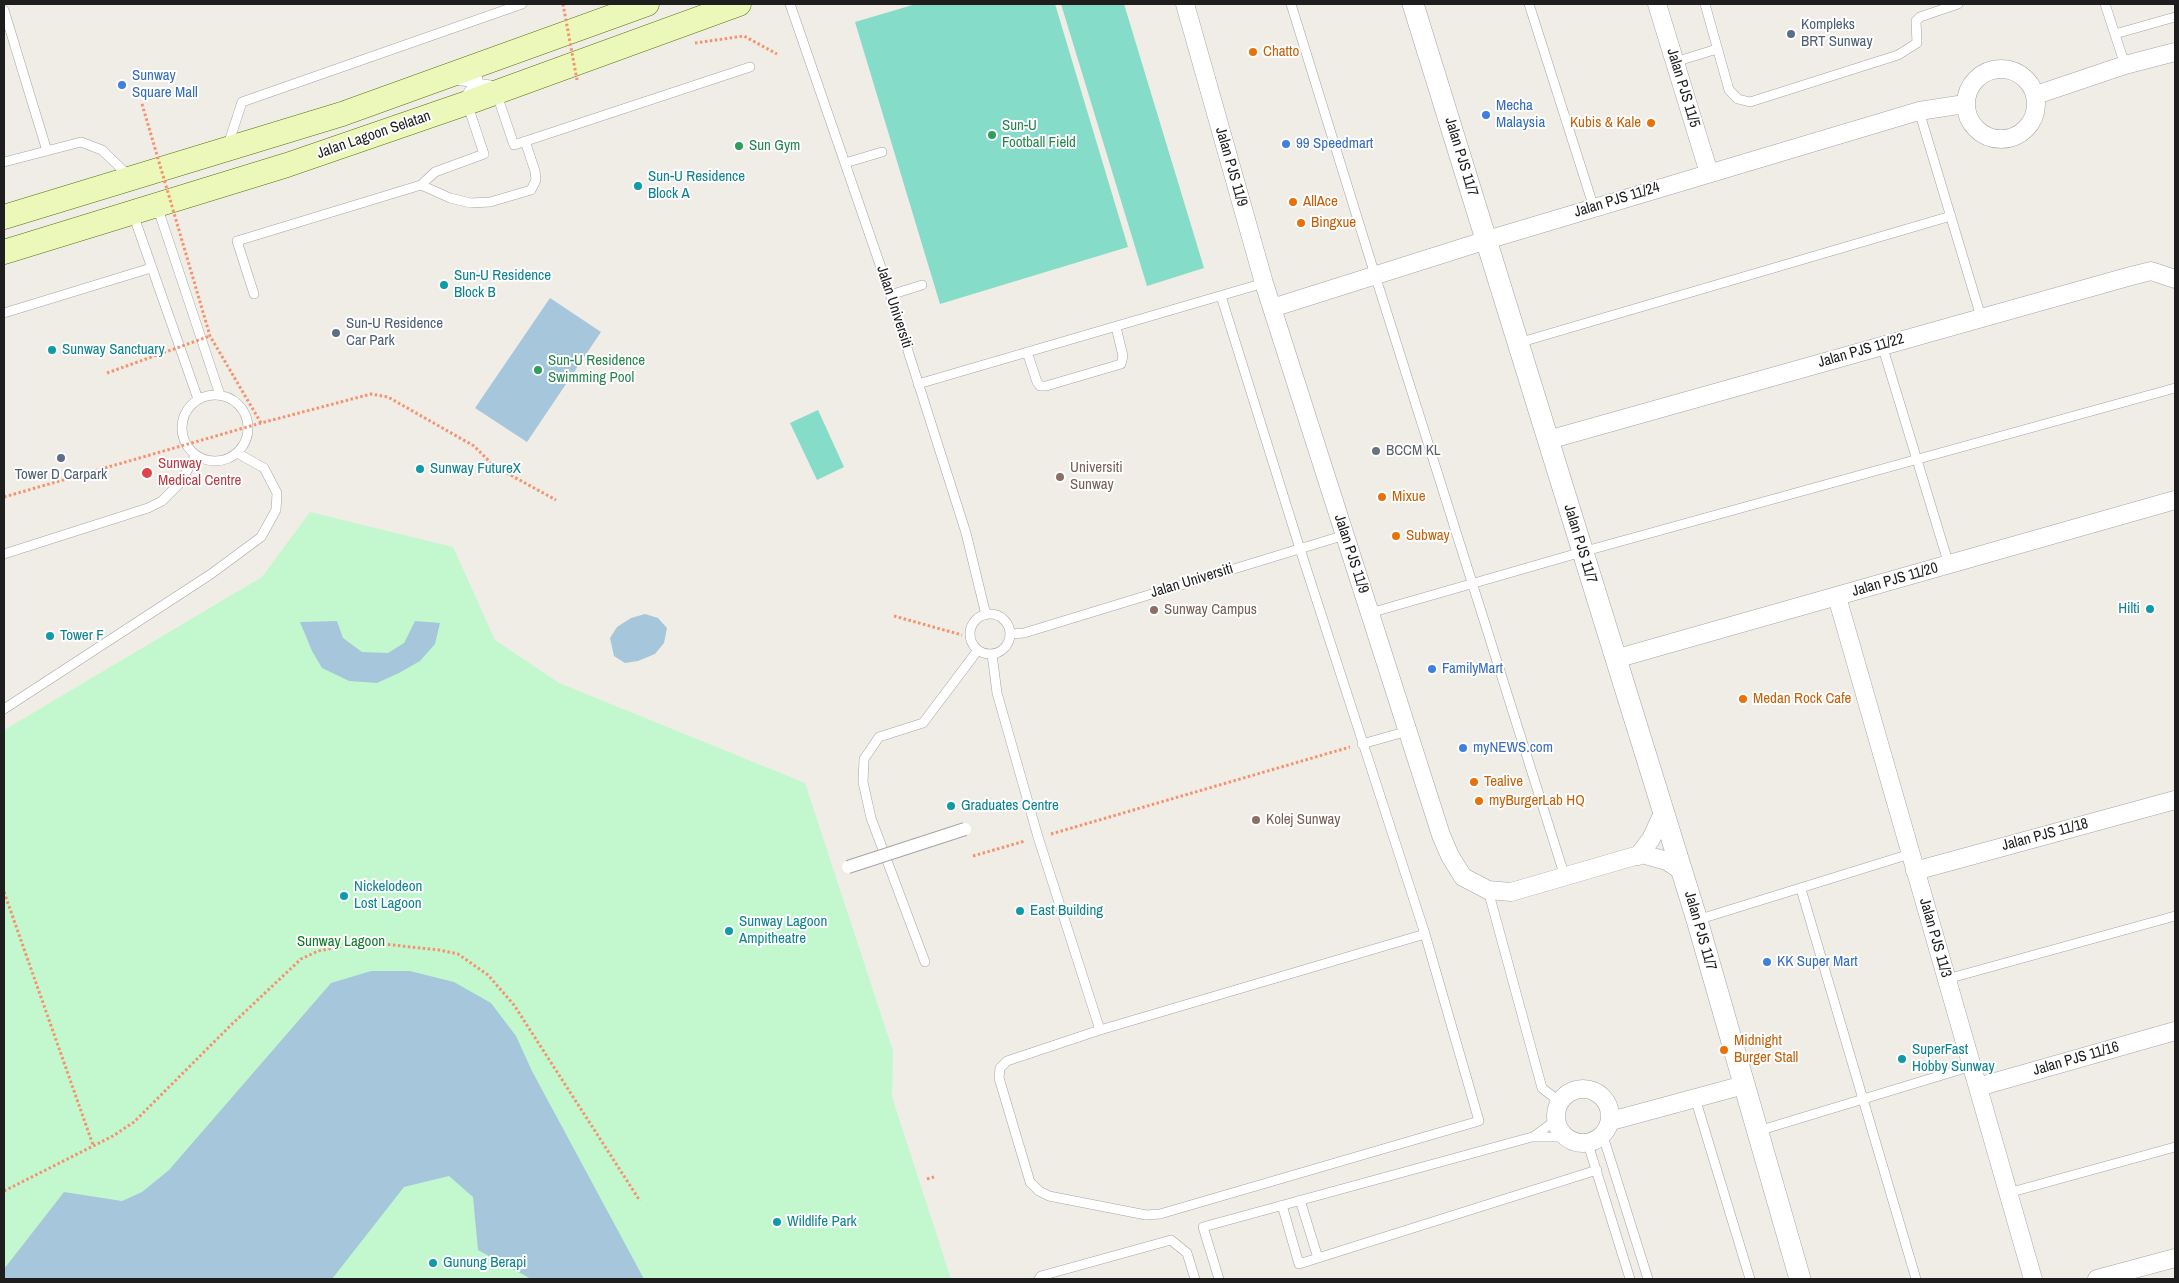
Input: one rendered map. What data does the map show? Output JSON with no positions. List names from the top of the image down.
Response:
{
  "streets": {
    "main road": ["Jalan Lagoon Selatan"],
    "street": [
      "Jalan PJS 11/5",
      "Jalan PJS 11/7",
      "Jalan PJS 11/9",
      "Jalan PJS 11/24",
      "Jalan PJS 11/22",
      "Jalan PJS 11/20",
      "Jalan PJS 11/18",
      "Jalan PJS 11/3",
      "Jalan PJS 11/16"
    ],
    "lane": ["Jalan Universiti"]
  },
  "crossings": [
    ["Jalan PJS 11/5", "Jalan PJS 11/24"],
    ["Jalan PJS 11/7", "Jalan PJS 11/9"],
    ["Jalan PJS 11/7", "Jalan PJS 11/24"],
    ["Jalan PJS 11/7", "Jalan PJS 11/22"],
    ["Jalan PJS 11/7", "Jalan PJS 11/20"],
    ["Jalan PJS 11/9", "Jalan PJS 11/24"],
    ["Jalan PJS 11/9", "Jalan Universiti"],
    ["Jalan PJS 11/20", "Jalan PJS 11/3"],
    ["Jalan PJS 11/18", "Jalan PJS 11/3"],
    ["Jalan PJS 11/3", "Jalan PJS 11/16"]
  ],
  "parks": ["Sunway Lagoon"],
  "places": [
    "Kompleks BRT Sunway",
    "Chatto",
    "Sunway Square Mall",
    "Mecha Malaysia",
    "Kubis & Kale",
    "Sun-U Football Field",
    "99 Speedmart",
    "Sun Gym",
    "Sun-U Residence Block A",
    "AllAce",
    "Bingxue",
    "Sun-U Residence Block B",
    "Sun-U Residence Car Park",
    "Sunway Sanctuary",
    "Sun-U Residence Swimming Pool",
    "BCCM KL",
    "Tower D Carpark",
    "Sunway FutureX",
    "Sunway Medical Centre",
    "Universiti Sunway",
    "Mixue",
    "Subway",
    "Hilti",
    "Sunway Campus",
    "Tower F",
    "FamilyMart",
    "Medan Rock Cafe",
    "myNEWS.com",
    "Tealive",
    "myBurgerLab HQ",
    "Graduates Centre",
    "Kolej Sunway",
    "Nickelodeon Lost Lagoon",
    "East Building",
    "Sunway Lagoon Ampitheatre",
    "KK Super Mart",
    "Midnight Burger Stall",
    "SuperFast Hobby Sunway",
    "Wildlife Park",
    "Gunung Berapi"
  ]
}
